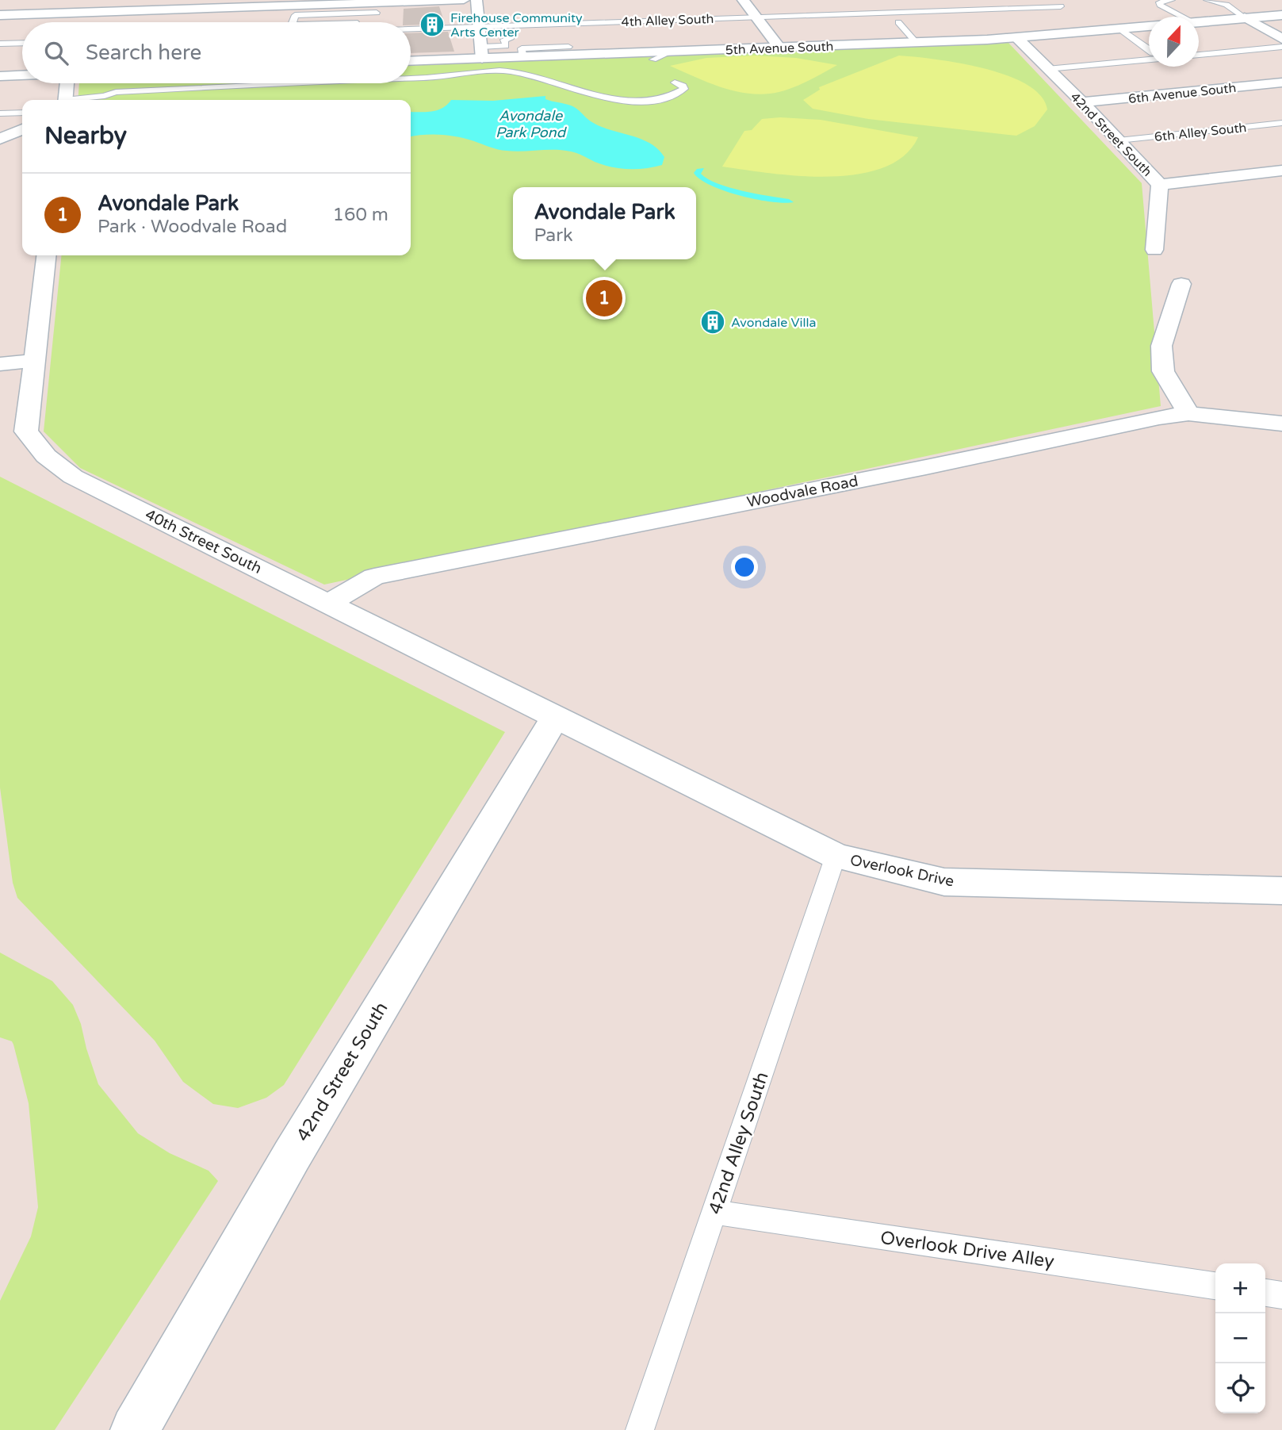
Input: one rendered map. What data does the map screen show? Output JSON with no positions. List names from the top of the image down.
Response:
{
  "streets": {
    "street": [
      "5th Avenue South",
      "6th Avenue South",
      "42nd Street South",
      "Woodvale Road",
      "40th Street South",
      "Overlook Drive"
    ],
    "lane": [
      "4th Alley South",
      "6th Alley South",
      "42nd Alley South",
      "Overlook Drive Alley"
    ]
  },
  "crossings": [
    ["4th Alley South", "5th Avenue South"],
    ["5th Avenue South", "42nd Street South"],
    ["6th Avenue South", "42nd Street South"],
    ["6th Alley South", "42nd Street South"],
    ["42nd Street South", "40th Street South"],
    ["42nd Street South", "Overlook Drive"],
    ["Woodvale Road", "40th Street South"],
    ["40th Street South", "Overlook Drive"],
    ["Overlook Drive", "42nd Alley South"],
    ["42nd Alley South", "Overlook Drive Alley"]
  ],
  "water": ["Avondale Park Pond"],
  "places": {
    "building": ["Firehouse Community Arts Center", "Avondale Villa"]
  },
  "north": "top",
  "page": {
    "search": "Search here",
    "heading": "Nearby",
    "list": [
      {
        "mark": "1",
        "name": "Avondale Park",
        "note": "Park · Woodvale Road",
        "value": "160 m"
      }
    ],
    "popup": ["Avondale Park", "Park"],
    "pins": "1",
    "map_buttons": ["+", "−"]
  }
}
